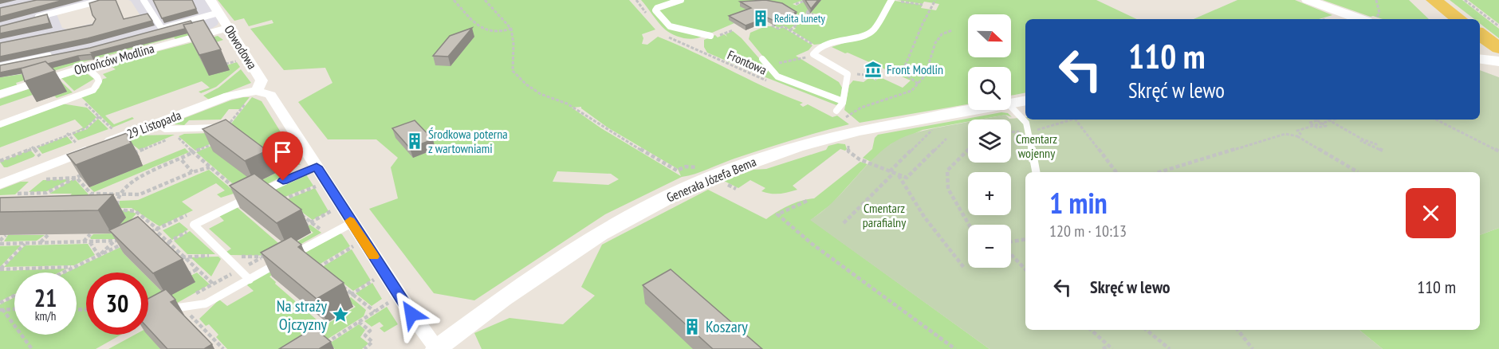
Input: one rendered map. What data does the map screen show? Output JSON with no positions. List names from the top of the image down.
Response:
{
  "streets": {
    "street": [
      "Obwodowa",
      "Obrońców Modlina",
      "29 Listopada",
      "Generała Józefa Bema"
    ],
    "path": ["Frontowa"]
  },
  "crossings": [
    ["Obwodowa", "Obrońców Modlina"],
    ["Obwodowa", "29 Listopada"]
  ],
  "parks": ["Cmentarz wojenny", "Cmentarz parafialny"],
  "places": {
    "building": ["Redita lunety", "Środkowa poterna z wartowniami", "Koszary"],
    "museum": ["Front Modlin"],
    "place": ["Na straży Ojczyzny"]
  },
  "north": "right",
  "page": {
    "map_buttons": ["+", "−"],
    "turn": ["110 m", "Skręć w lewo"],
    "heading": ["1 min", "120 m · 10:13"],
    "list": [
      {
        "name": "Skręć w lewo",
        "value": "110 m"
      }
    ],
    "speed": "21 km/h",
    "limit": "30"
  }
}
